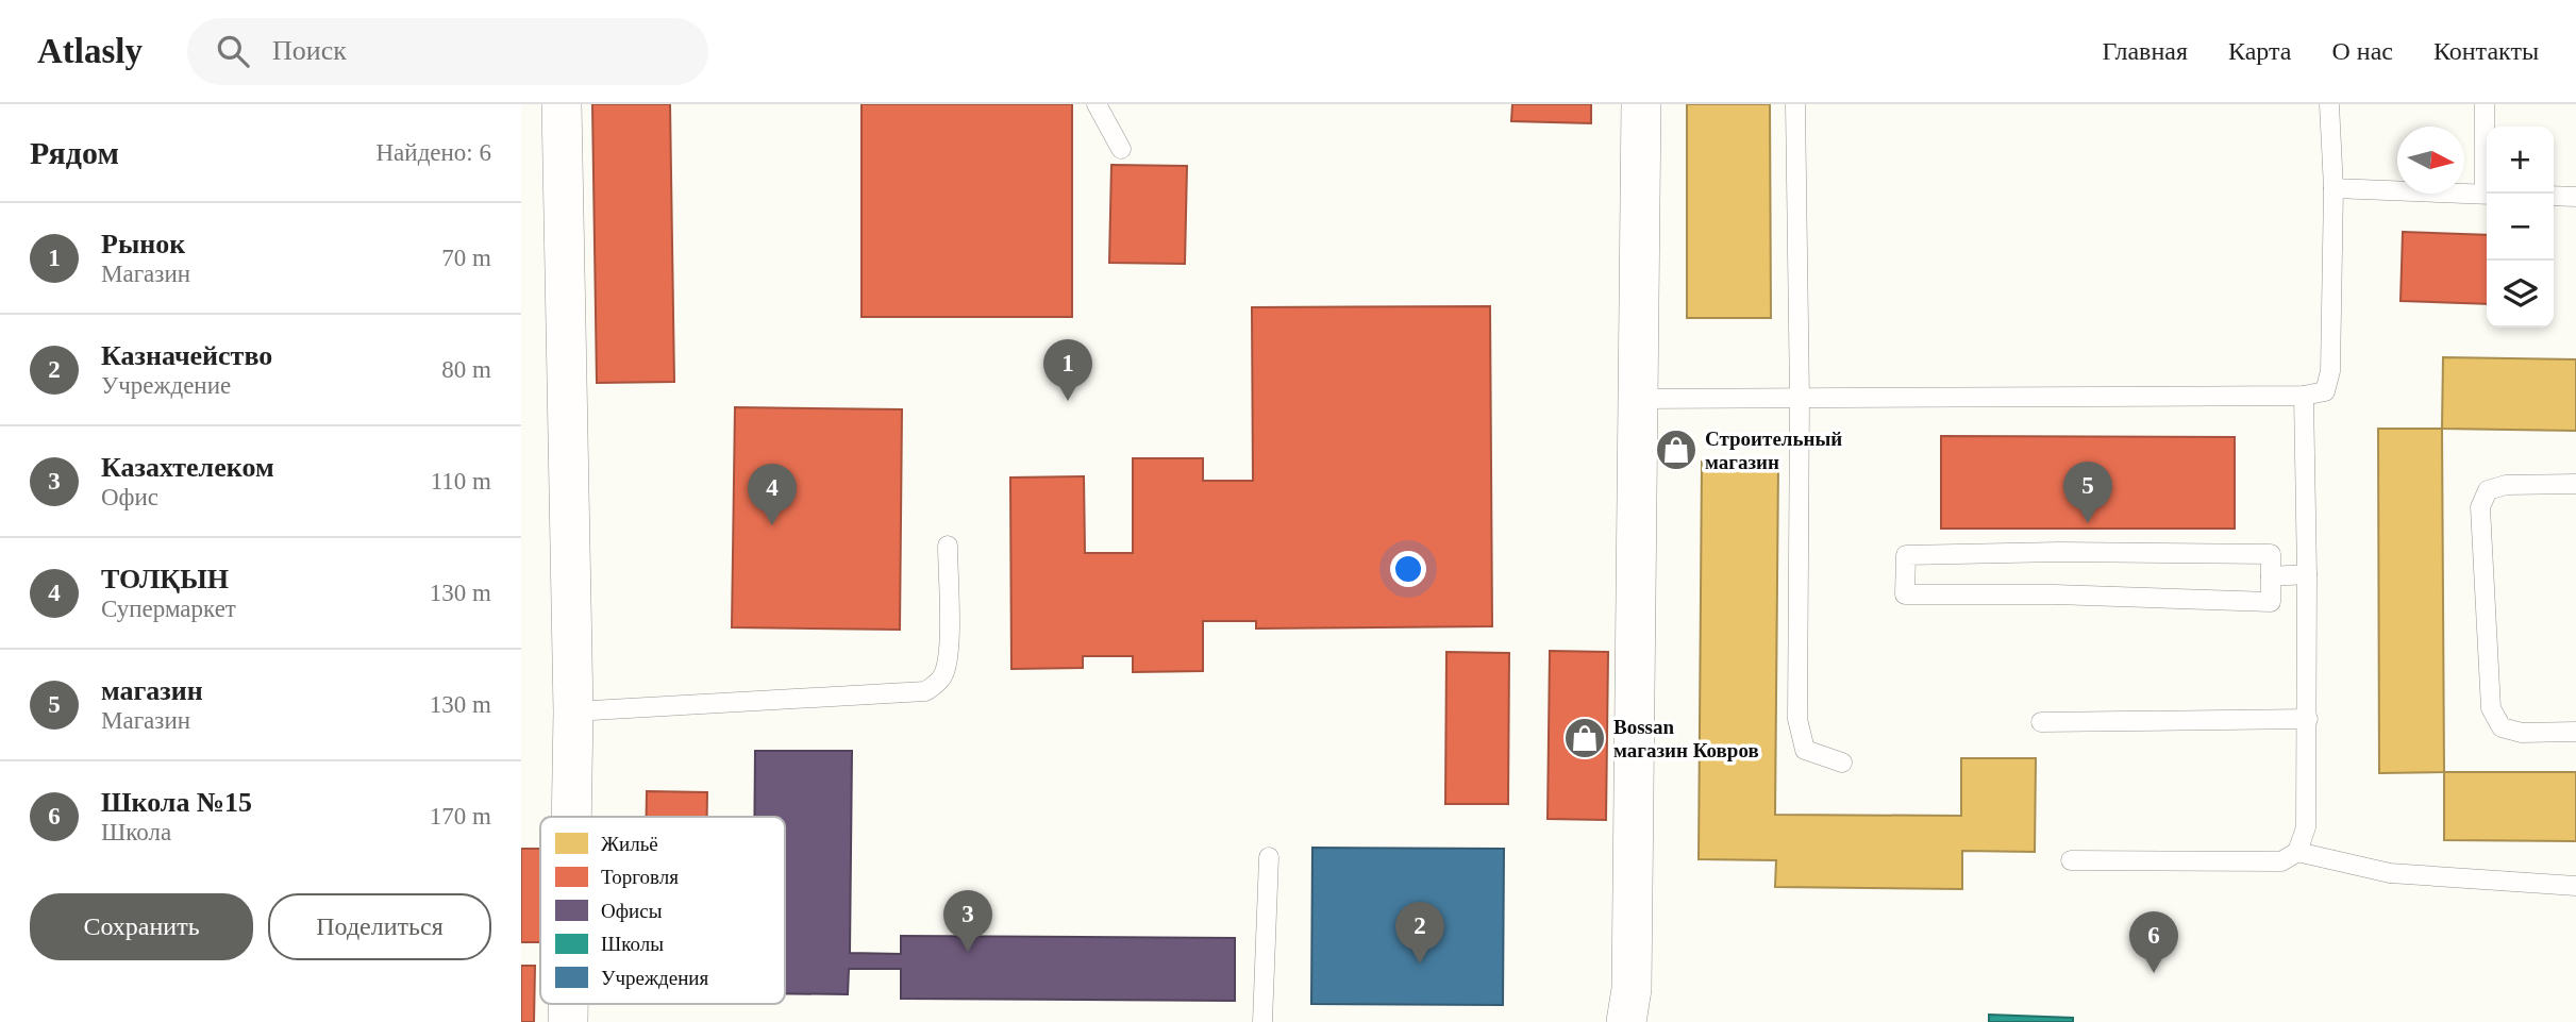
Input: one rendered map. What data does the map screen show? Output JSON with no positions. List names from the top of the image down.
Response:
{
  "places": {
    "shop": ["Строительный магазин", "Bossan магазин Ковров"]
  },
  "legend": [
    "Жильё",
    "Торговля",
    "Офисы",
    "Школы",
    "Учреждения"
  ],
  "north": "right",
  "page": {
    "header": "Atlasly",
    "search": "Поиск",
    "nav": [
      "Главная",
      "Карта",
      "О нас",
      "Контакты"
    ],
    "heading": ["Рядом", "Найдено: 6"],
    "map_buttons": ["+", "−"],
    "list": [
      {
        "mark": "1",
        "name": "Рынок",
        "note": "Магазин",
        "value": "70 m"
      },
      {
        "mark": "2",
        "name": "Казначейство",
        "note": "Учреждение",
        "value": "80 m"
      },
      {
        "mark": "3",
        "name": "Казахтелеком",
        "note": "Офис",
        "value": "110 m"
      },
      {
        "mark": "4",
        "name": "ТОЛҚЫН",
        "note": "Супермаркет",
        "value": "130 m"
      },
      {
        "mark": "5",
        "name": "магазин",
        "note": "Магазин",
        "value": "130 m"
      },
      {
        "mark": "6",
        "name": "Школа №15",
        "note": "Школа",
        "value": "170 m"
      }
    ],
    "pins": [
      "1",
      "5",
      "4",
      "3",
      "2",
      "6"
    ],
    "buttons": ["Сохранить", "Поделиться"]
  }
}
